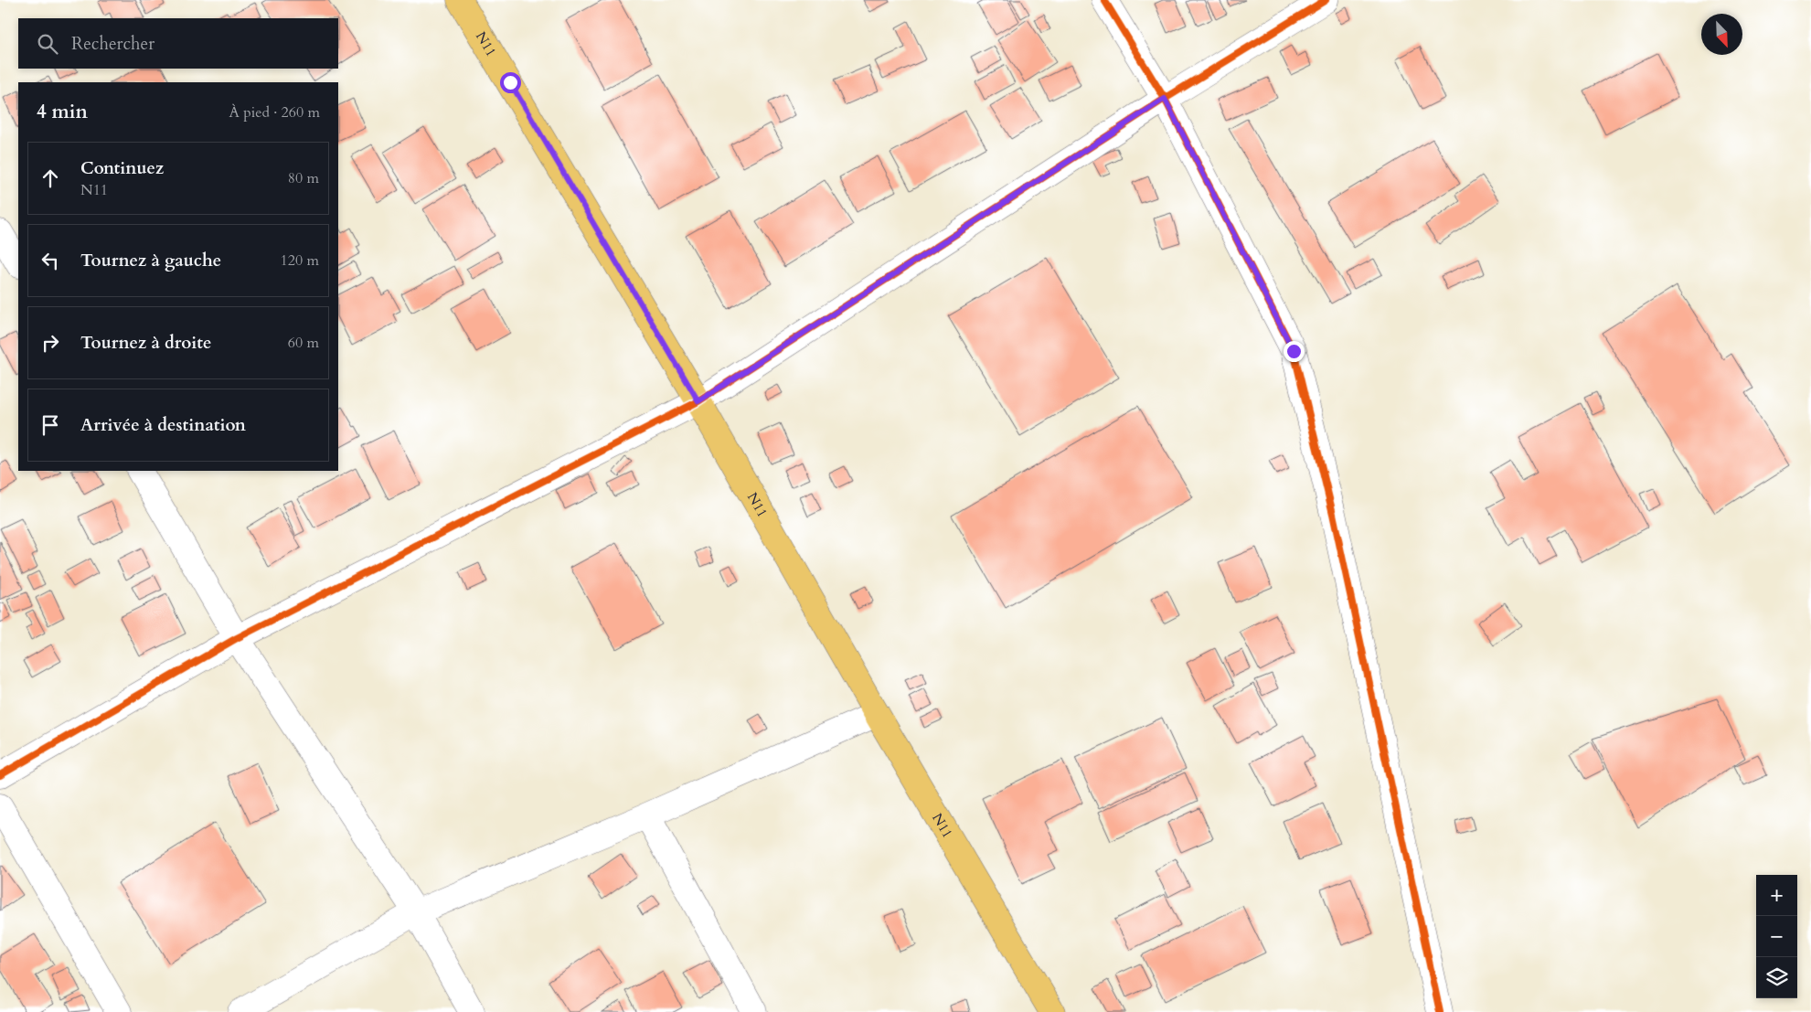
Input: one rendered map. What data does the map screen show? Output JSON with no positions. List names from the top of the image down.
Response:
{
  "streets": {
    "main road": ["N11"]
  },
  "north": "bottom right",
  "page": {
    "search": "Rechercher",
    "heading": ["4 min", "À pied · 260 m"],
    "list": [
      ["Continuez", "N11", "80 m"],
      ["Tournez à gauche", "120 m"],
      ["Tournez à droite", "60 m"],
      "Arrivée à destination"
    ],
    "map_buttons": ["+", "−"]
  }
}
